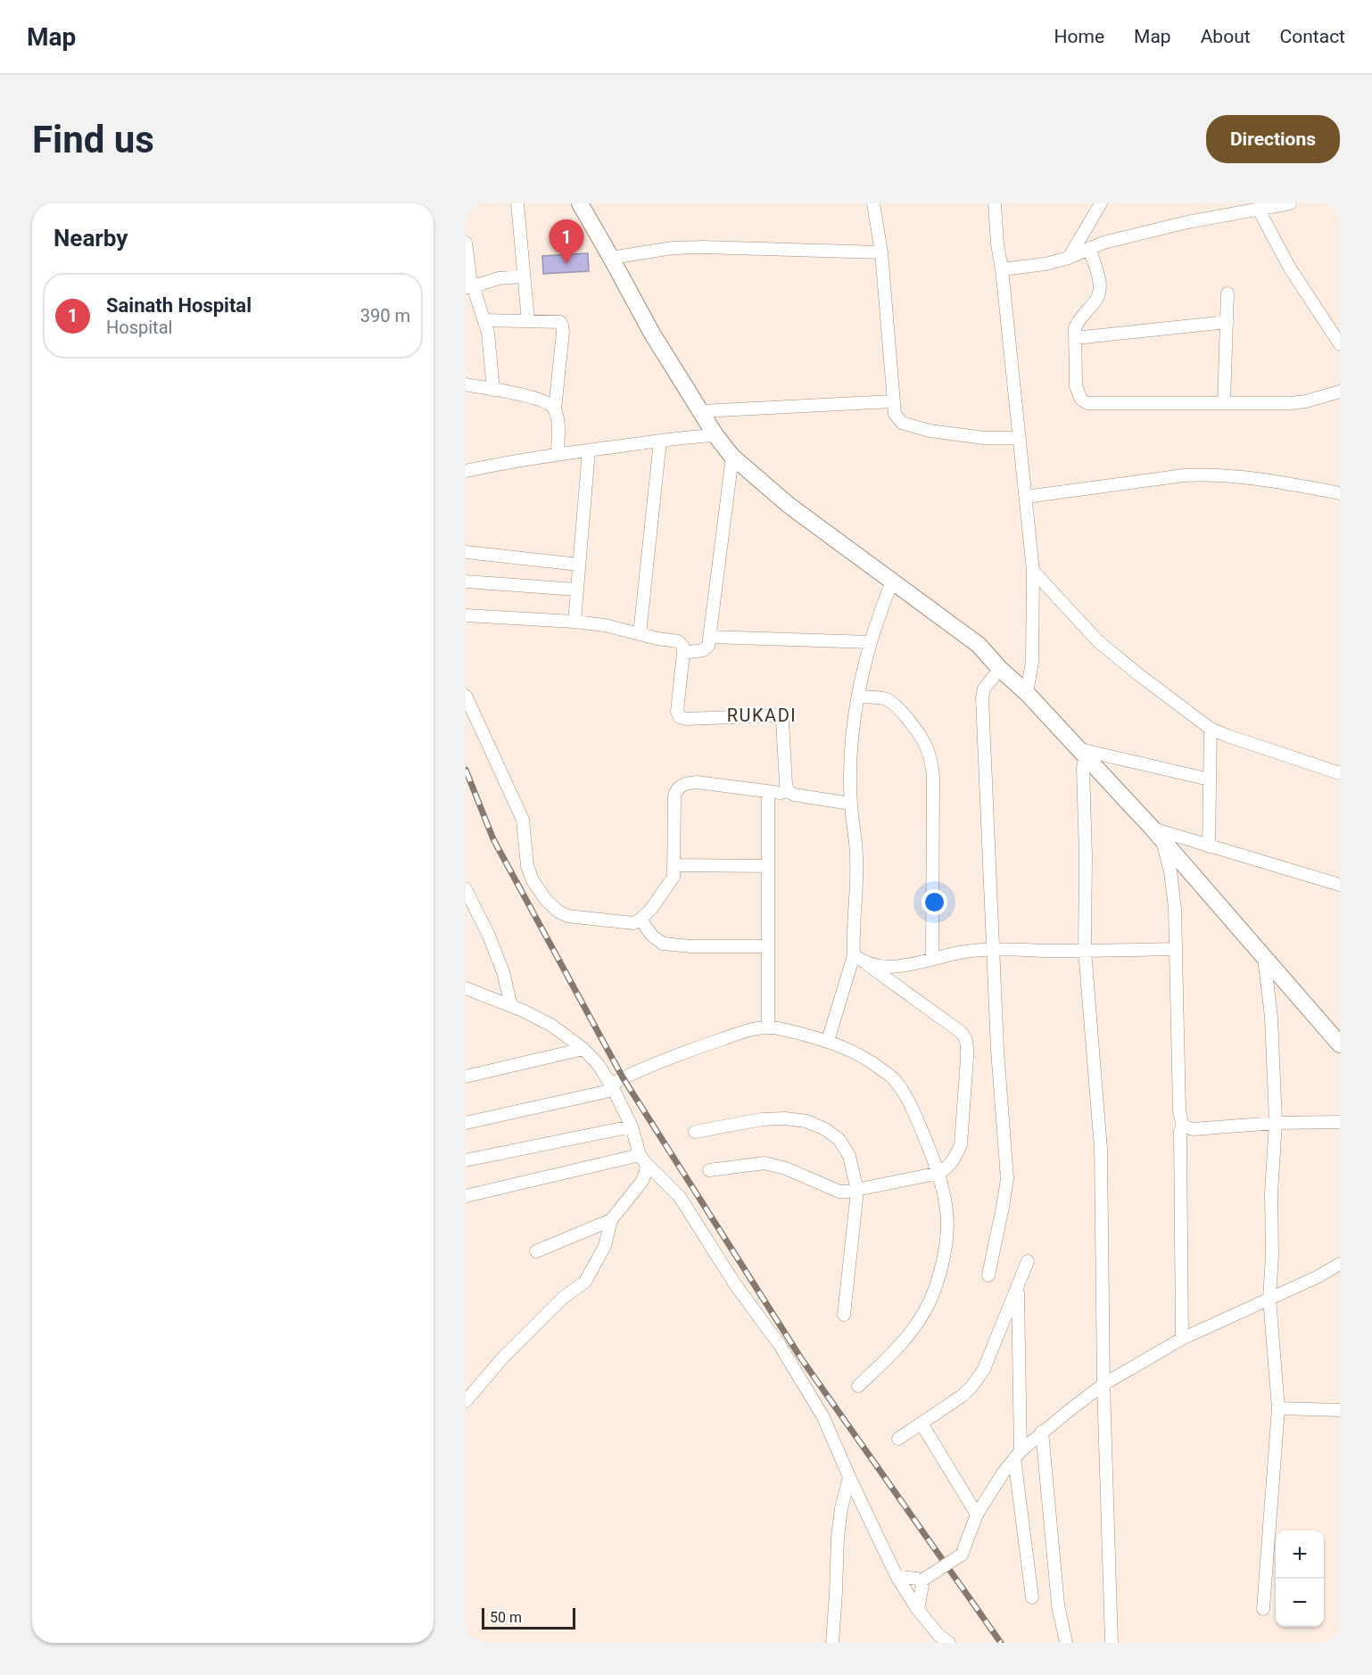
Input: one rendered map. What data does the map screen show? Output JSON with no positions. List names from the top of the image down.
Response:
{
  "districts": ["RUKADI"],
  "scale_bar": "50 m",
  "page": {
    "header": "Map",
    "nav": [
      "Home",
      "Map",
      "About",
      "Contact"
    ],
    "buttons": "Directions",
    "title": "Find us",
    "heading": "Nearby",
    "pins": "1",
    "list": [
      {
        "mark": "1",
        "name": "Sainath Hospital",
        "note": "Hospital",
        "value": "390 m"
      }
    ],
    "map_buttons": ["+", "−"],
    "scale": "50 m"
  }
}
